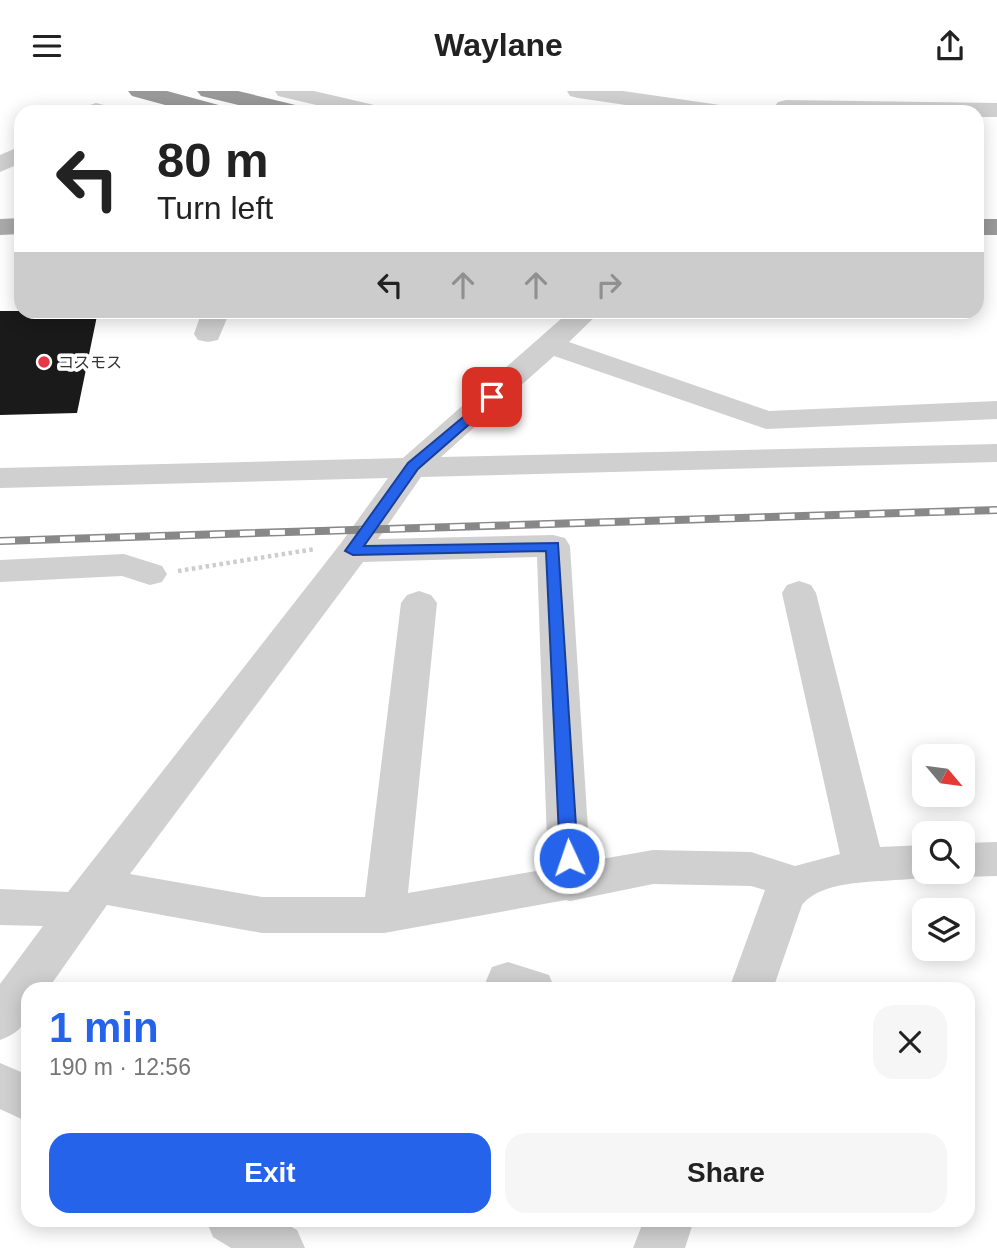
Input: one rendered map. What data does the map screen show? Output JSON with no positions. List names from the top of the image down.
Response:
{
  "places": ["コスモス"],
  "north": "bottom right",
  "page": {
    "header": "Waylane",
    "turn": ["80 m", "Turn left"],
    "heading": ["1 min", "190 m · 12:56"],
    "buttons": ["Exit", "Share"]
  }
}
